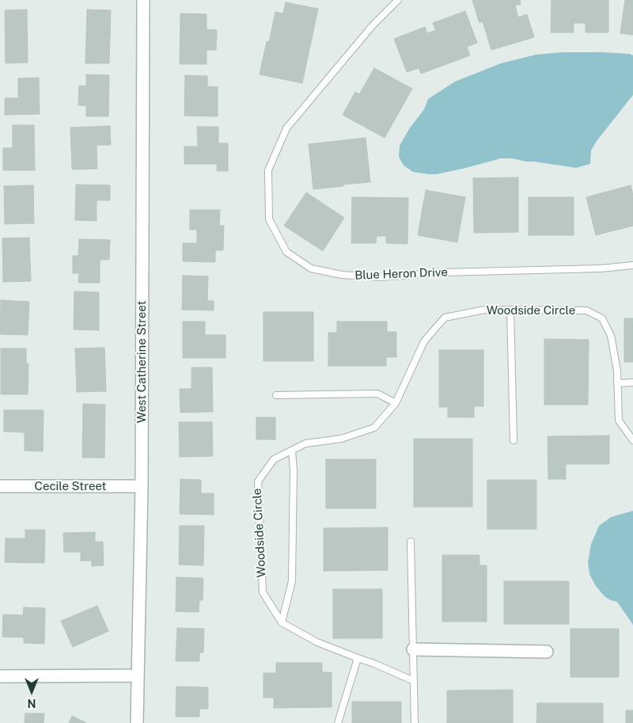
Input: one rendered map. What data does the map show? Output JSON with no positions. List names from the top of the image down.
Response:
{
  "streets": {
    "street": ["West Catherine Street", "Cecile Street"],
    "lane": ["Blue Heron Drive", "Woodside Circle"]
  },
  "crossings": [
    ["West Catherine Street", "Cecile Street"]
  ],
  "north": "bottom"
}
